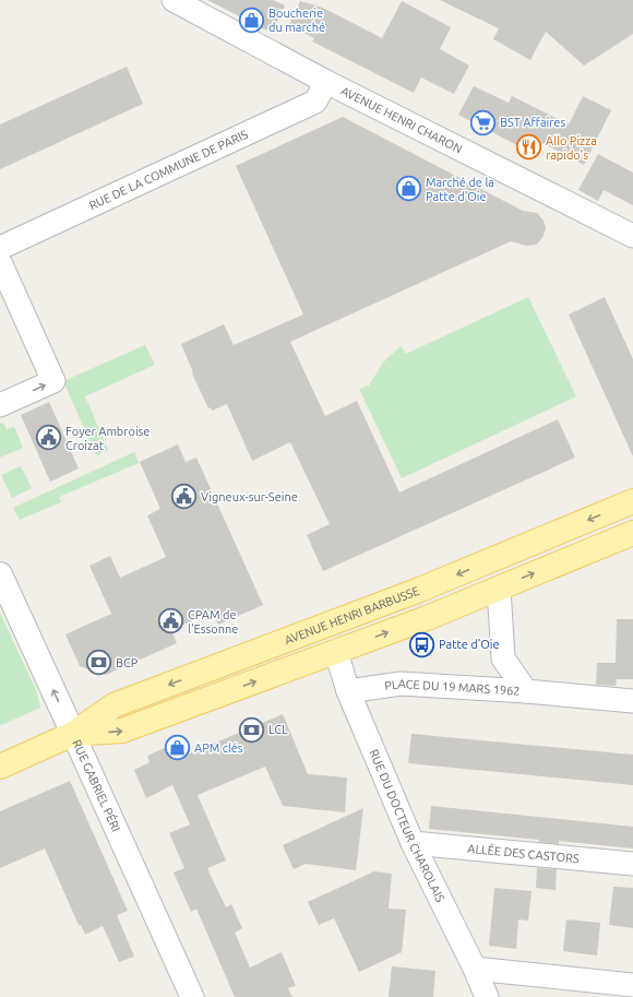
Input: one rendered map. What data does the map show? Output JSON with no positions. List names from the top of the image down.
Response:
{
  "streets": {
    "main road": ["AVENUE HENRI BARBUSSE"],
    "street": [
      "AVENUE HENRI CHARON",
      "RUE DE LA COMMUNE DE PARIS",
      "PLACE DU 19 MARS 1962",
      "RUE GABRIEL PÉRI",
      "RUE DU DOCTEUR CHAROLAIS",
      "ALLÉE DES CASTORS"
    ]
  },
  "crossings": [
    ["AVENUE HENRI CHARON", "RUE DE LA COMMUNE DE PARIS"],
    ["AVENUE HENRI BARBUSSE", "PLACE DU 19 MARS 1962"],
    ["AVENUE HENRI BARBUSSE", "RUE GABRIEL PÉRI"],
    ["AVENUE HENRI BARBUSSE", "RUE DU DOCTEUR CHAROLAIS"],
    ["PLACE DU 19 MARS 1962", "RUE DU DOCTEUR CHAROLAIS"],
    ["RUE DU DOCTEUR CHAROLAIS", "ALLÉE DES CASTORS"]
  ],
  "one_way": ["RUE GABRIEL PÉRI"],
  "places": {
    "shop": ["Boucherie du marché", "Marché de la Patte d'Oie", "APM clés"],
    "supermarket": ["BST Affaires"],
    "restaurant": ["Allo Pizza rapido's"],
    "public building": ["Foyer Ambroise Croizat", "Vigneux-sur-Seine", "CPAM de l'Essonne"],
    "bus stop": ["Patte d'Oie"],
    "bank": ["BCP", "LCL"]
  }
}
